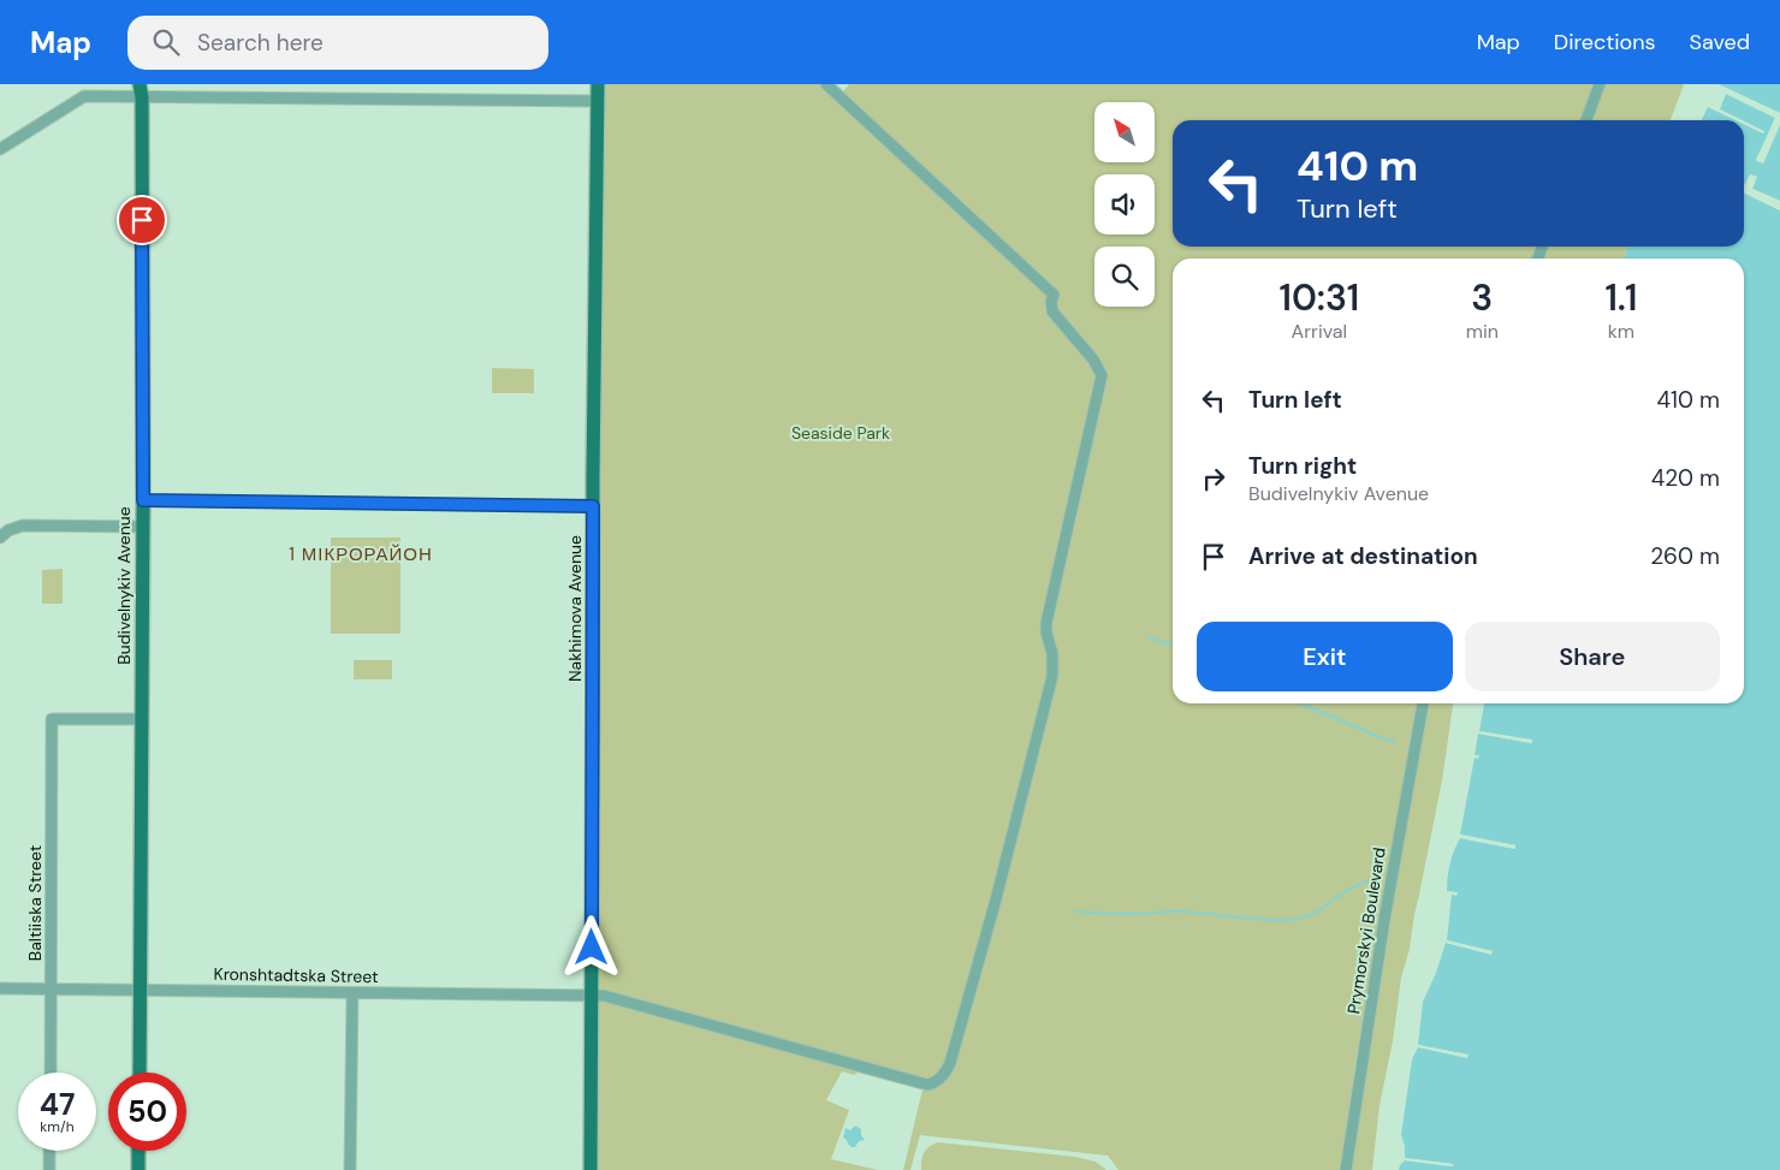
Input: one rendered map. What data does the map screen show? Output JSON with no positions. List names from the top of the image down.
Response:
{
  "streets": {
    "main road": ["Budivelnykiv Avenue", "Nakhimova Avenue"],
    "street": ["Baltiiska Street", "Prymorskyi Boulevard", "Kronshtadtska Street"]
  },
  "crossings": [
    ["Budivelnykiv Avenue", "Baltiiska Street"],
    ["Budivelnykiv Avenue", "Kronshtadtska Street"],
    ["Nakhimova Avenue", "Kronshtadtska Street"],
    ["Baltiiska Street", "Kronshtadtska Street"]
  ],
  "districts": ["1 МІКРОРАЙОН"],
  "parks": ["Seaside Park"],
  "north": "top left",
  "page": {
    "header": "Map",
    "search": "Search here",
    "nav": ["Map", "Directions", "Saved"],
    "turn": ["410 m", "Turn left"],
    "eta": [
      "10:31",
      "Arrival",
      "3",
      "min",
      "1.1",
      "km"
    ],
    "list": [
      {
        "name": "Turn left",
        "value": "410 m"
      },
      {
        "name": "Turn right",
        "note": "Budivelnykiv Avenue",
        "value": "420 m"
      },
      {
        "name": "Arrive at destination",
        "value": "260 m"
      }
    ],
    "buttons": ["Exit", "Share"],
    "speed": "47 km/h",
    "limit": "50"
  }
}
